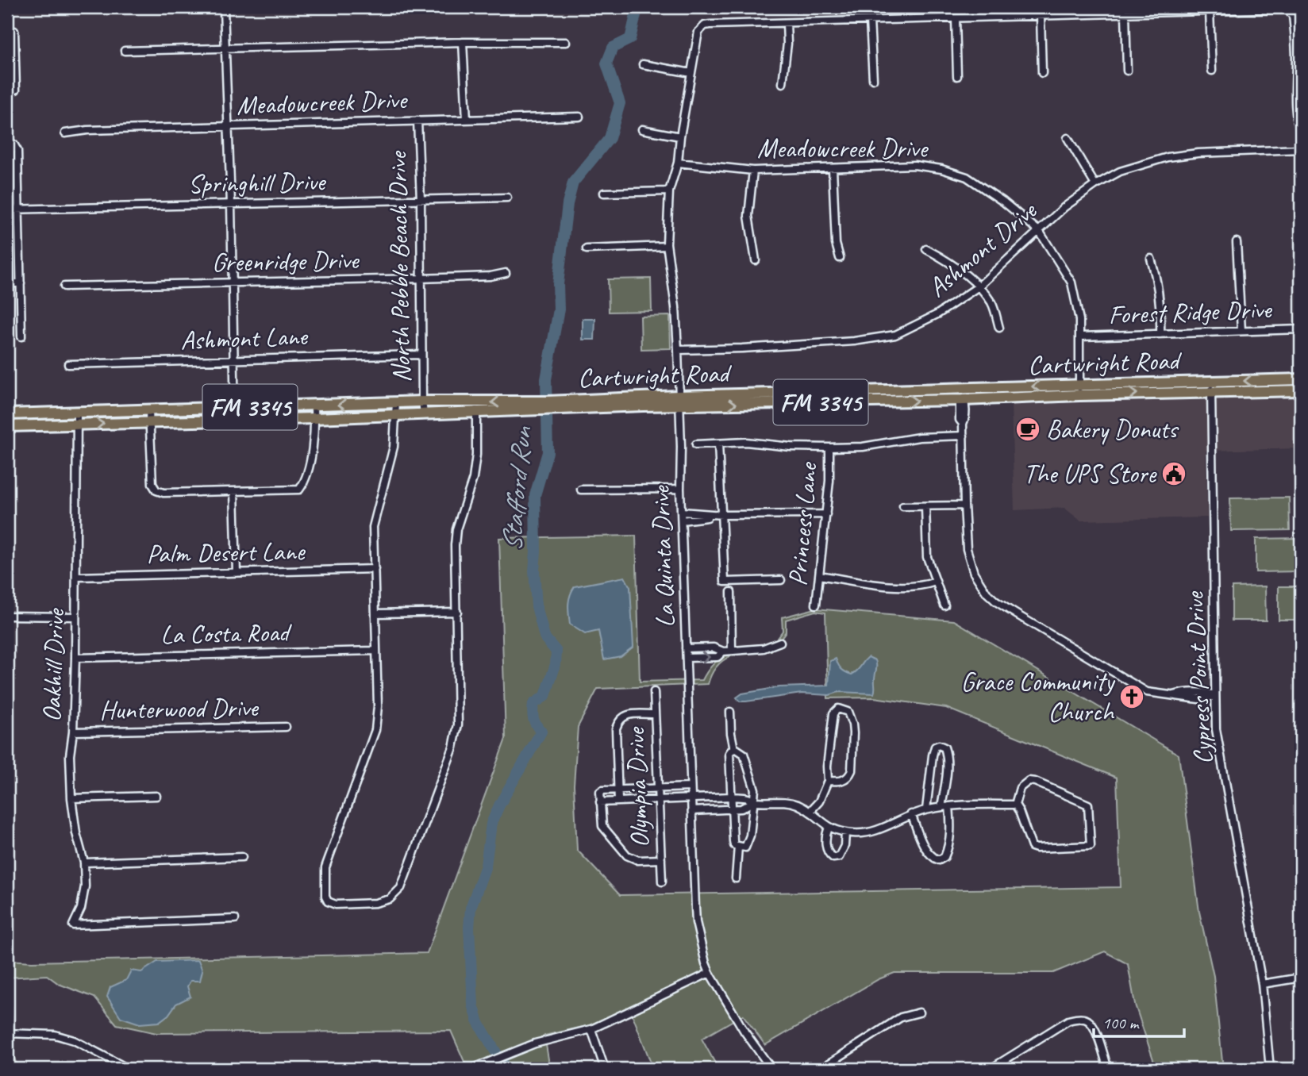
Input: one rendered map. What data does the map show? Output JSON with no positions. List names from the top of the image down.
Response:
{
  "streets": {
    "main road": ["Cartwright Road", "FM 3345"],
    "street": [
      "Meadowcreek Drive",
      "Springhill Drive",
      "Ashmont Drive",
      "Greenridge Drive",
      "North Pebble Beach Drive",
      "Forest Ridge Drive",
      "Ashmont Lane",
      "Princess Lane",
      "Palm Desert Lane",
      "La Quinta Drive",
      "La Costa Road",
      "Oakhill Drive",
      "Cypress Point Drive",
      "Hunterwood Drive",
      "Olympia Drive"
    ]
  },
  "crossings": [
    ["Meadowcreek Drive", "Ashmont Drive"],
    ["Meadowcreek Drive", "North Pebble Beach Drive"],
    ["Meadowcreek Drive", "Forest Ridge Drive"],
    ["Meadowcreek Drive", "Cartwright Road"],
    ["Meadowcreek Drive", "La Quinta Drive"],
    ["Springhill Drive", "North Pebble Beach Drive"],
    ["Ashmont Drive", "La Quinta Drive"],
    ["Greenridge Drive", "North Pebble Beach Drive"],
    ["North Pebble Beach Drive", "Ashmont Lane"],
    ["North Pebble Beach Drive", "Cartwright Road"],
    ["Cartwright Road", "La Quinta Drive"],
    ["Cartwright Road", "Oakhill Drive"],
    ["Cartwright Road", "Cypress Point Drive"],
    ["Palm Desert Lane", "Oakhill Drive"],
    ["La Costa Road", "Oakhill Drive"],
    ["Oakhill Drive", "Hunterwood Drive"]
  ],
  "water": ["Stafford Run"],
  "places": {
    "cafe": ["Bakery Donuts"],
    "public building": ["The UPS Store"],
    "church": ["Grace Community Church"]
  },
  "scale_bar": "100 m"
}
